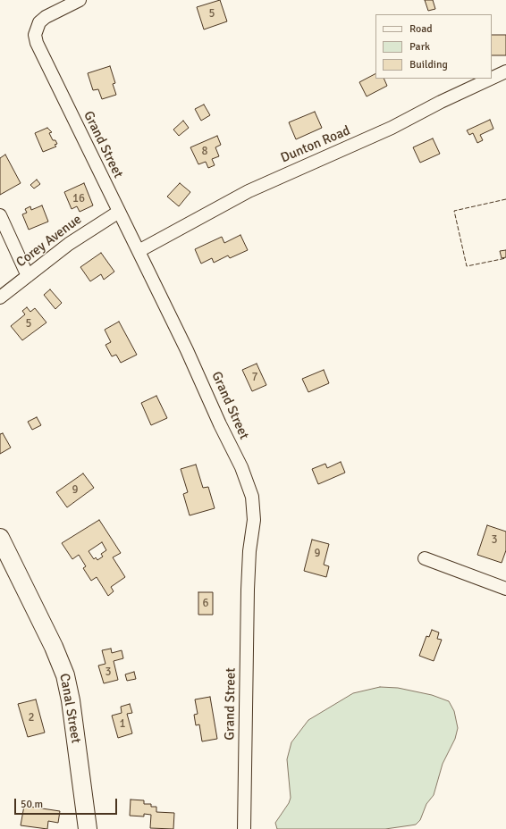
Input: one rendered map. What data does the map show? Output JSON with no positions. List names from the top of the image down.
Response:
{
  "streets": {
    "street": [
      "Grand Street",
      "Dunton Road",
      "Corey Avenue",
      "Canal Street"
    ]
  },
  "crossings": [
    ["Grand Street", "Dunton Road"],
    ["Grand Street", "Corey Avenue"]
  ],
  "house_numbers": [
    "5",
    "8",
    "16",
    "5",
    "7",
    "9",
    "3",
    "9",
    "6",
    "3",
    "2",
    "1"
  ],
  "legend": ["Road", "Park", "Building"],
  "scale_bar": "50 m"
}
